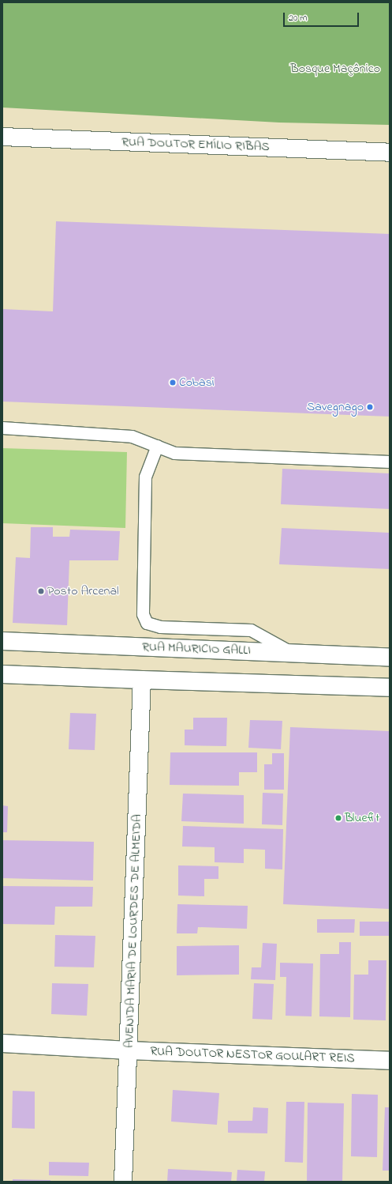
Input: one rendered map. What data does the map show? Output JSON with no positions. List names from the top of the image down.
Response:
{
  "streets": {
    "street": [
      "RUA DOUTOR EMÍLIO RIBAS",
      "RUA MAURICIO GALLI",
      "AVENIDA MARIA DE LOURDES DE ALMEIDA",
      "RUA DOUTOR NESTOR GOULART REIS"
    ]
  },
  "crossings": [
    ["AVENIDA MARIA DE LOURDES DE ALMEIDA", "RUA DOUTOR NESTOR GOULART REIS"]
  ],
  "parks": ["Bosque Maçônico"],
  "places": [
    "Cobasi",
    "Savegnago",
    "Posto Arcenal",
    "Bluefit"
  ],
  "scale_bar": "20 m"
}
